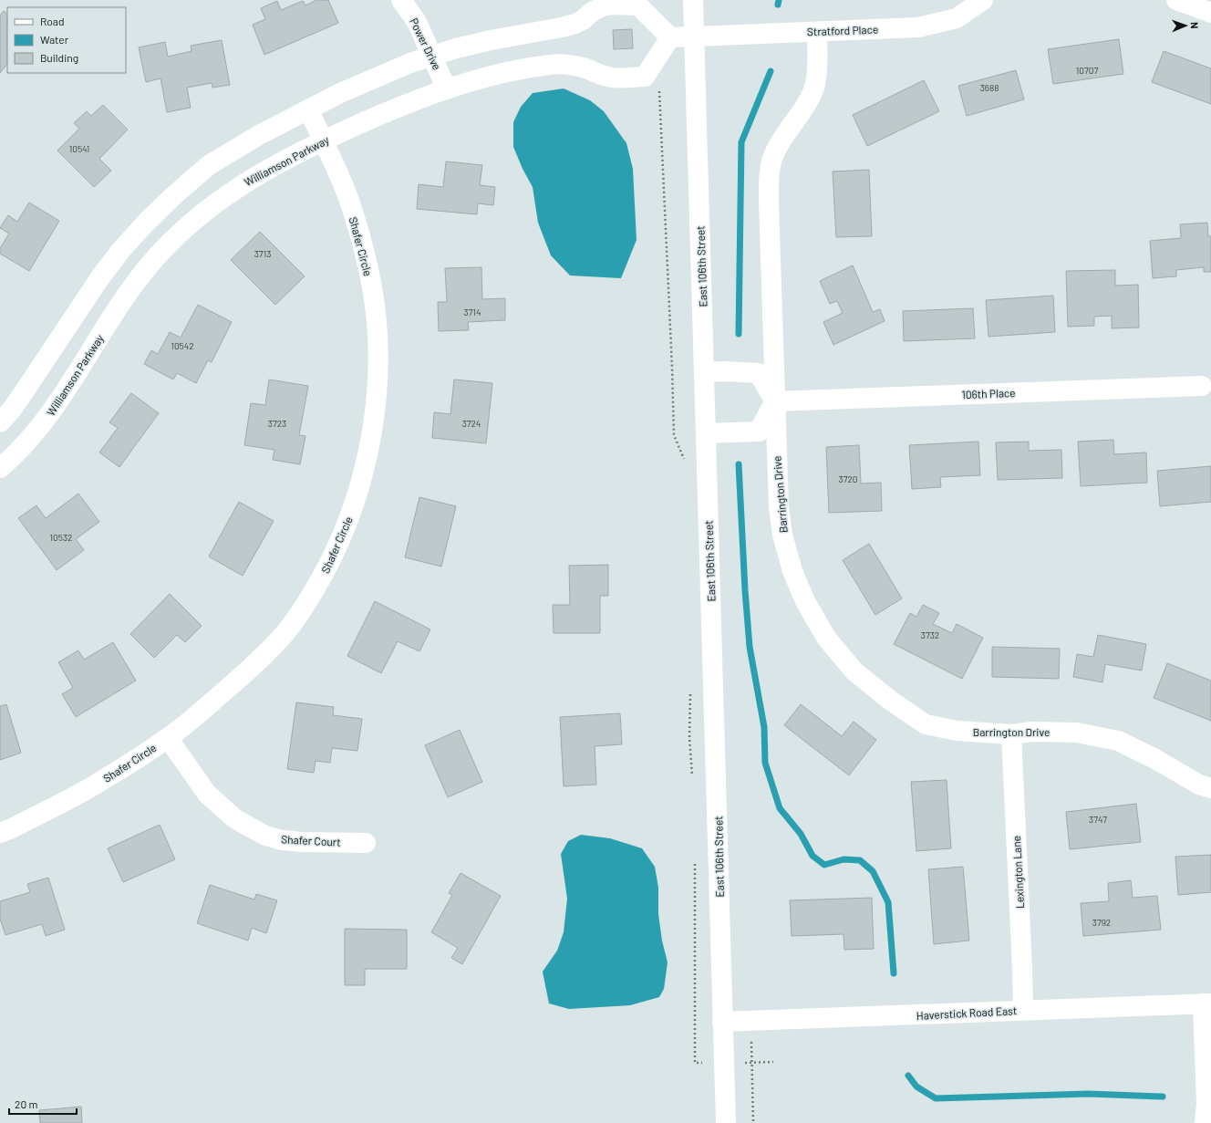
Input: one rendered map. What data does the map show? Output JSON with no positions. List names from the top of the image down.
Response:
{
  "streets": {
    "street": [
      "Stratford Place",
      "Power Drive",
      "Williamson Parkway",
      "Shafer Circle",
      "East 106th Street",
      "106th Place",
      "Barrington Drive",
      "Shafer Court",
      "Lexington Lane",
      "Haverstick Road East"
    ]
  },
  "crossings": [
    ["Stratford Place", "East 106th Street"],
    ["Stratford Place", "Barrington Drive"],
    ["Power Drive", "Williamson Parkway"],
    ["Williamson Parkway", "Shafer Circle"],
    ["Shafer Circle", "Shafer Court"],
    ["East 106th Street", "Haverstick Road East"],
    ["106th Place", "Barrington Drive"],
    ["Barrington Drive", "Lexington Lane"],
    ["Lexington Lane", "Haverstick Road East"]
  ],
  "house_numbers": [
    "10707",
    "3688",
    "10541",
    "3713",
    "3714",
    "10542",
    "3723",
    "3724",
    "3720",
    "10532",
    "3732",
    "3747",
    "3792"
  ],
  "legend": ["Road", "Water", "Building"],
  "scale_bar": "20 m",
  "north": "right"
}
